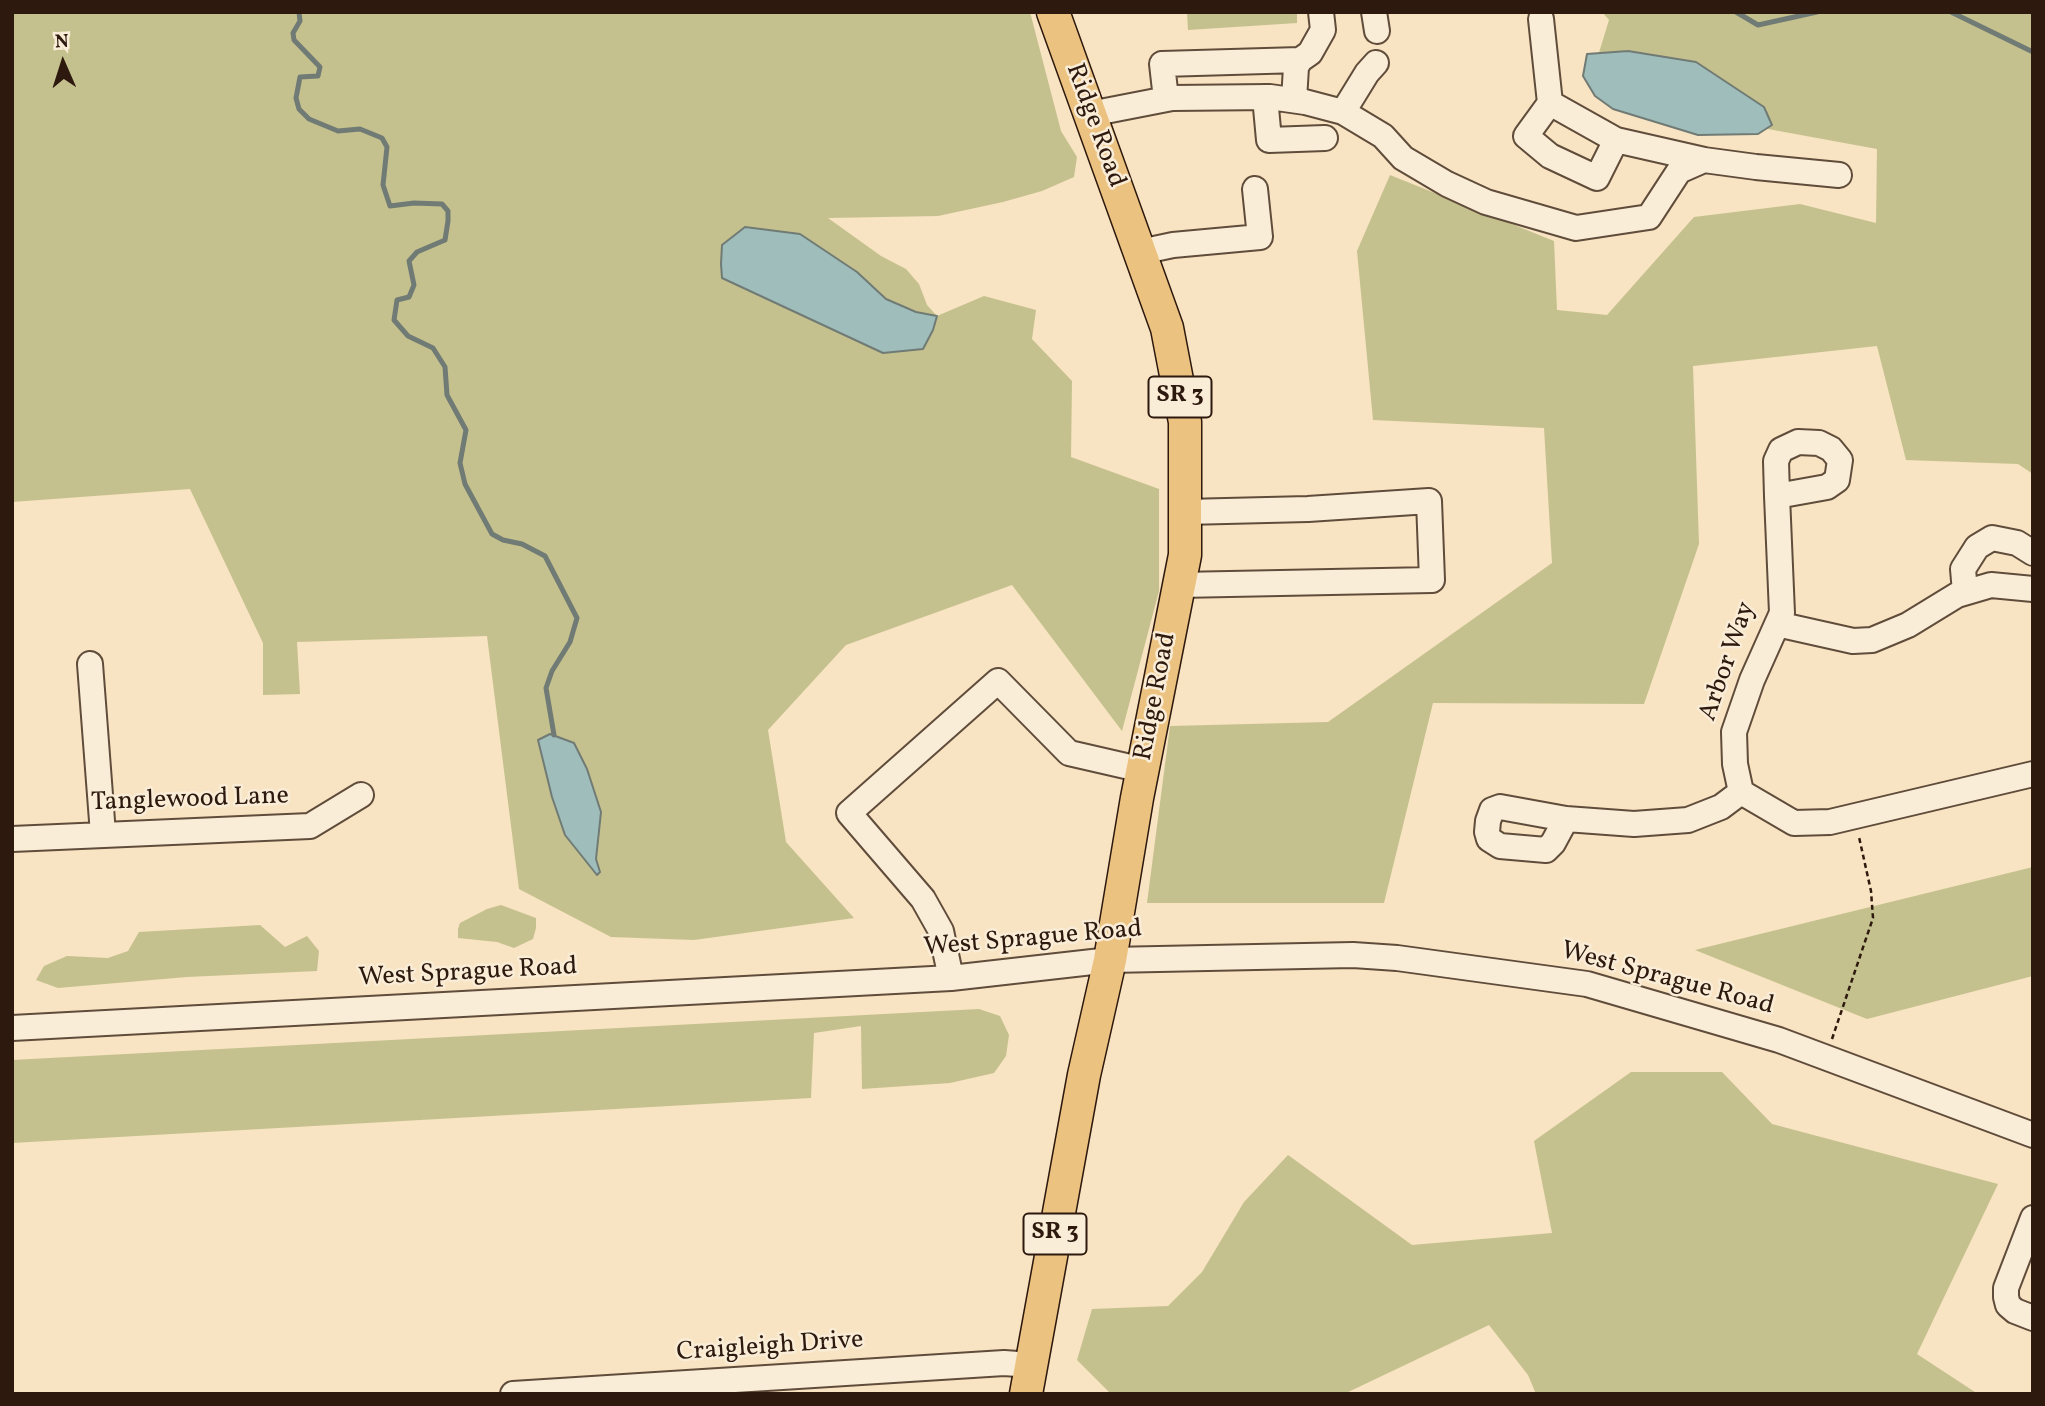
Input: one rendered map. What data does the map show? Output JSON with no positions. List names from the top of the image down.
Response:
{
  "streets": {
    "main road": ["Ridge Road", "SR 3"],
    "street": [
      "Arbor Way",
      "Tanglewood Lane",
      "West Sprague Road",
      "Craigleigh Drive"
    ]
  },
  "crossings": [
    ["Ridge Road", "West Sprague Road"],
    ["Ridge Road", "Craigleigh Drive"]
  ],
  "north": "top"
}
